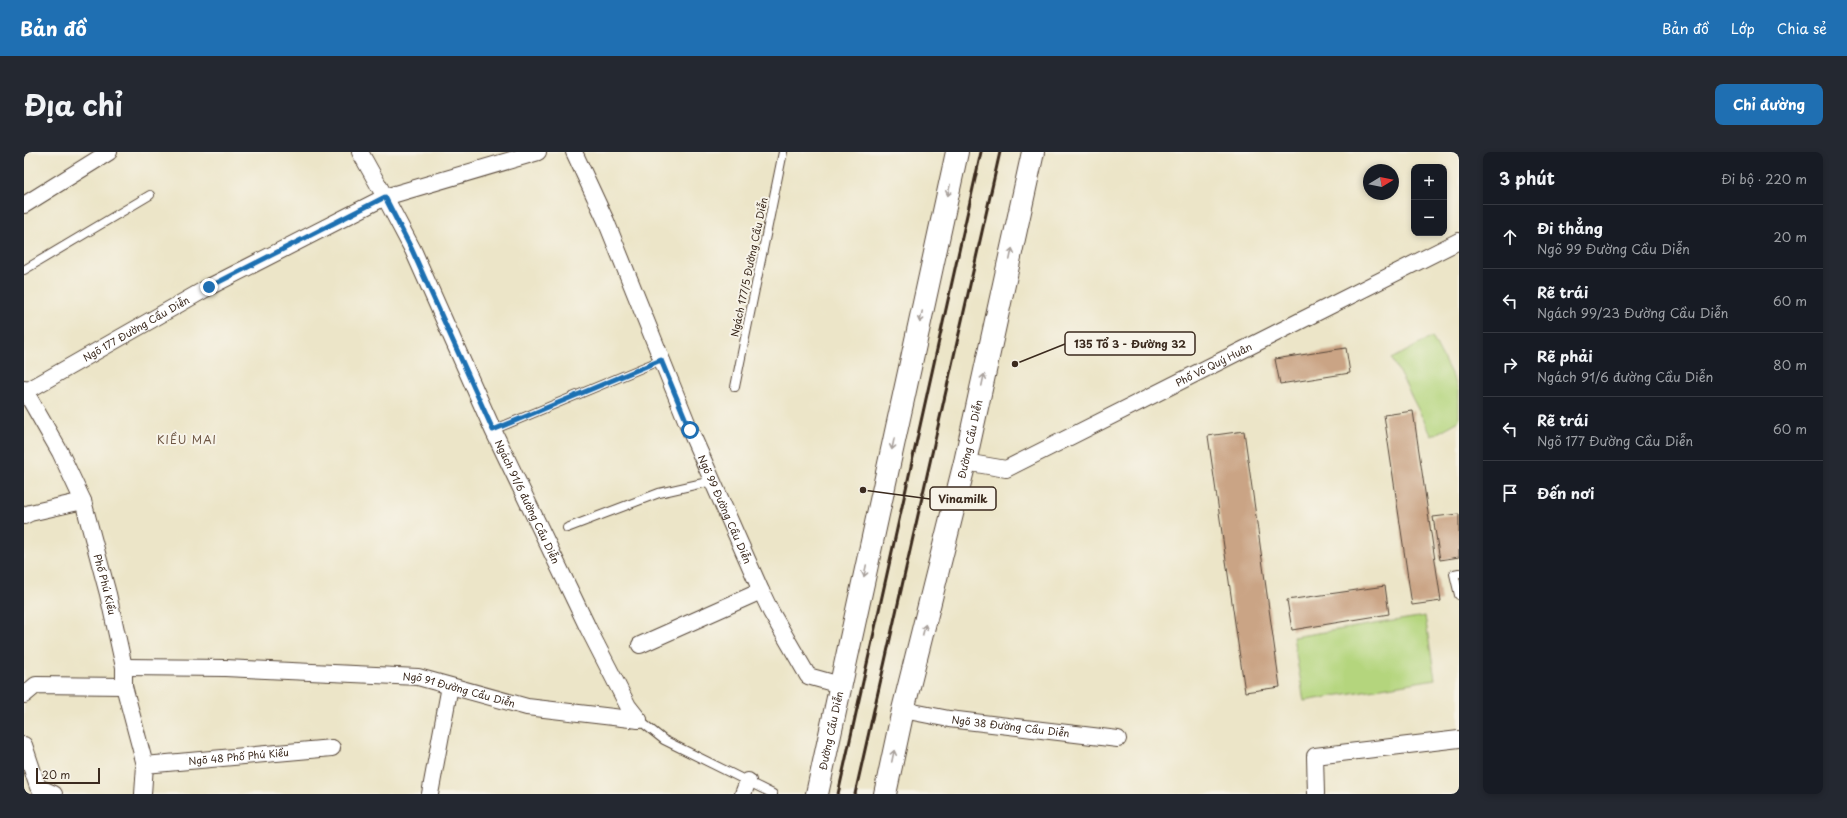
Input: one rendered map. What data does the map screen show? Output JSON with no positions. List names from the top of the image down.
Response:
{
  "streets": {
    "highway": ["Đường Cầu Diễn"],
    "street": [
      "Ngõ 177 Đường Cầu Diễn",
      "Phố Võ Quý Huân",
      "Ngách 91/6 đường Cầu Diễn",
      "Ngõ 99 Đường Cầu Diễn",
      "Phố Phú Kiều",
      "Ngõ 91 Đường Cầu Diễn",
      "Ngõ 38 Đường Cầu Diễn",
      "Ngõ 48 Phố Phú Kiều"
    ],
    "lane": ["Ngách 177/5 Đường Cầu Diễn"]
  },
  "crossings": [
    ["Ngõ 177 Đường Cầu Diễn", "Ngách 91/6 đường Cầu Diễn"],
    ["Ngõ 177 Đường Cầu Diễn", "Phố Phú Kiều"],
    ["Phố Võ Quý Huân", "Đường Cầu Diễn"],
    ["Đường Cầu Diễn", "Ngõ 99 Đường Cầu Diễn"],
    ["Đường Cầu Diễn", "Ngõ 38 Đường Cầu Diễn"],
    ["Ngách 91/6 đường Cầu Diễn", "Ngõ 91 Đường Cầu Diễn"],
    ["Phố Phú Kiều", "Ngõ 91 Đường Cầu Diễn"],
    ["Phố Phú Kiều", "Ngõ 48 Phố Phú Kiều"]
  ],
  "districts": ["KIỀU MAI"],
  "places": ["135 Tổ 3 - Đường 32", "Vinamilk"],
  "scale_bar": "20 m",
  "north": "right",
  "page": {
    "header": "Bản đồ",
    "nav": ["Bản đồ", "Lớp", "Chia sẻ"],
    "title": "Địa chỉ",
    "buttons": "Chỉ đường",
    "heading": ["3 phút", "Đi bộ · 220 m"],
    "map_buttons": ["+", "−"],
    "list": [
      ["Đi thẳng", "Ngõ 99 Đường Cầu Diễn", "20 m"],
      ["Rẽ trái", "Ngách 99/23 Đường Cầu Diễn", "60 m"],
      ["Rẽ phải", "Ngách 91/6 đường Cầu Diễn", "80 m"],
      ["Rẽ trái", "Ngõ 177 Đường Cầu Diễn", "60 m"],
      "Đến nơi"
    ],
    "scale": "20 m"
  }
}
